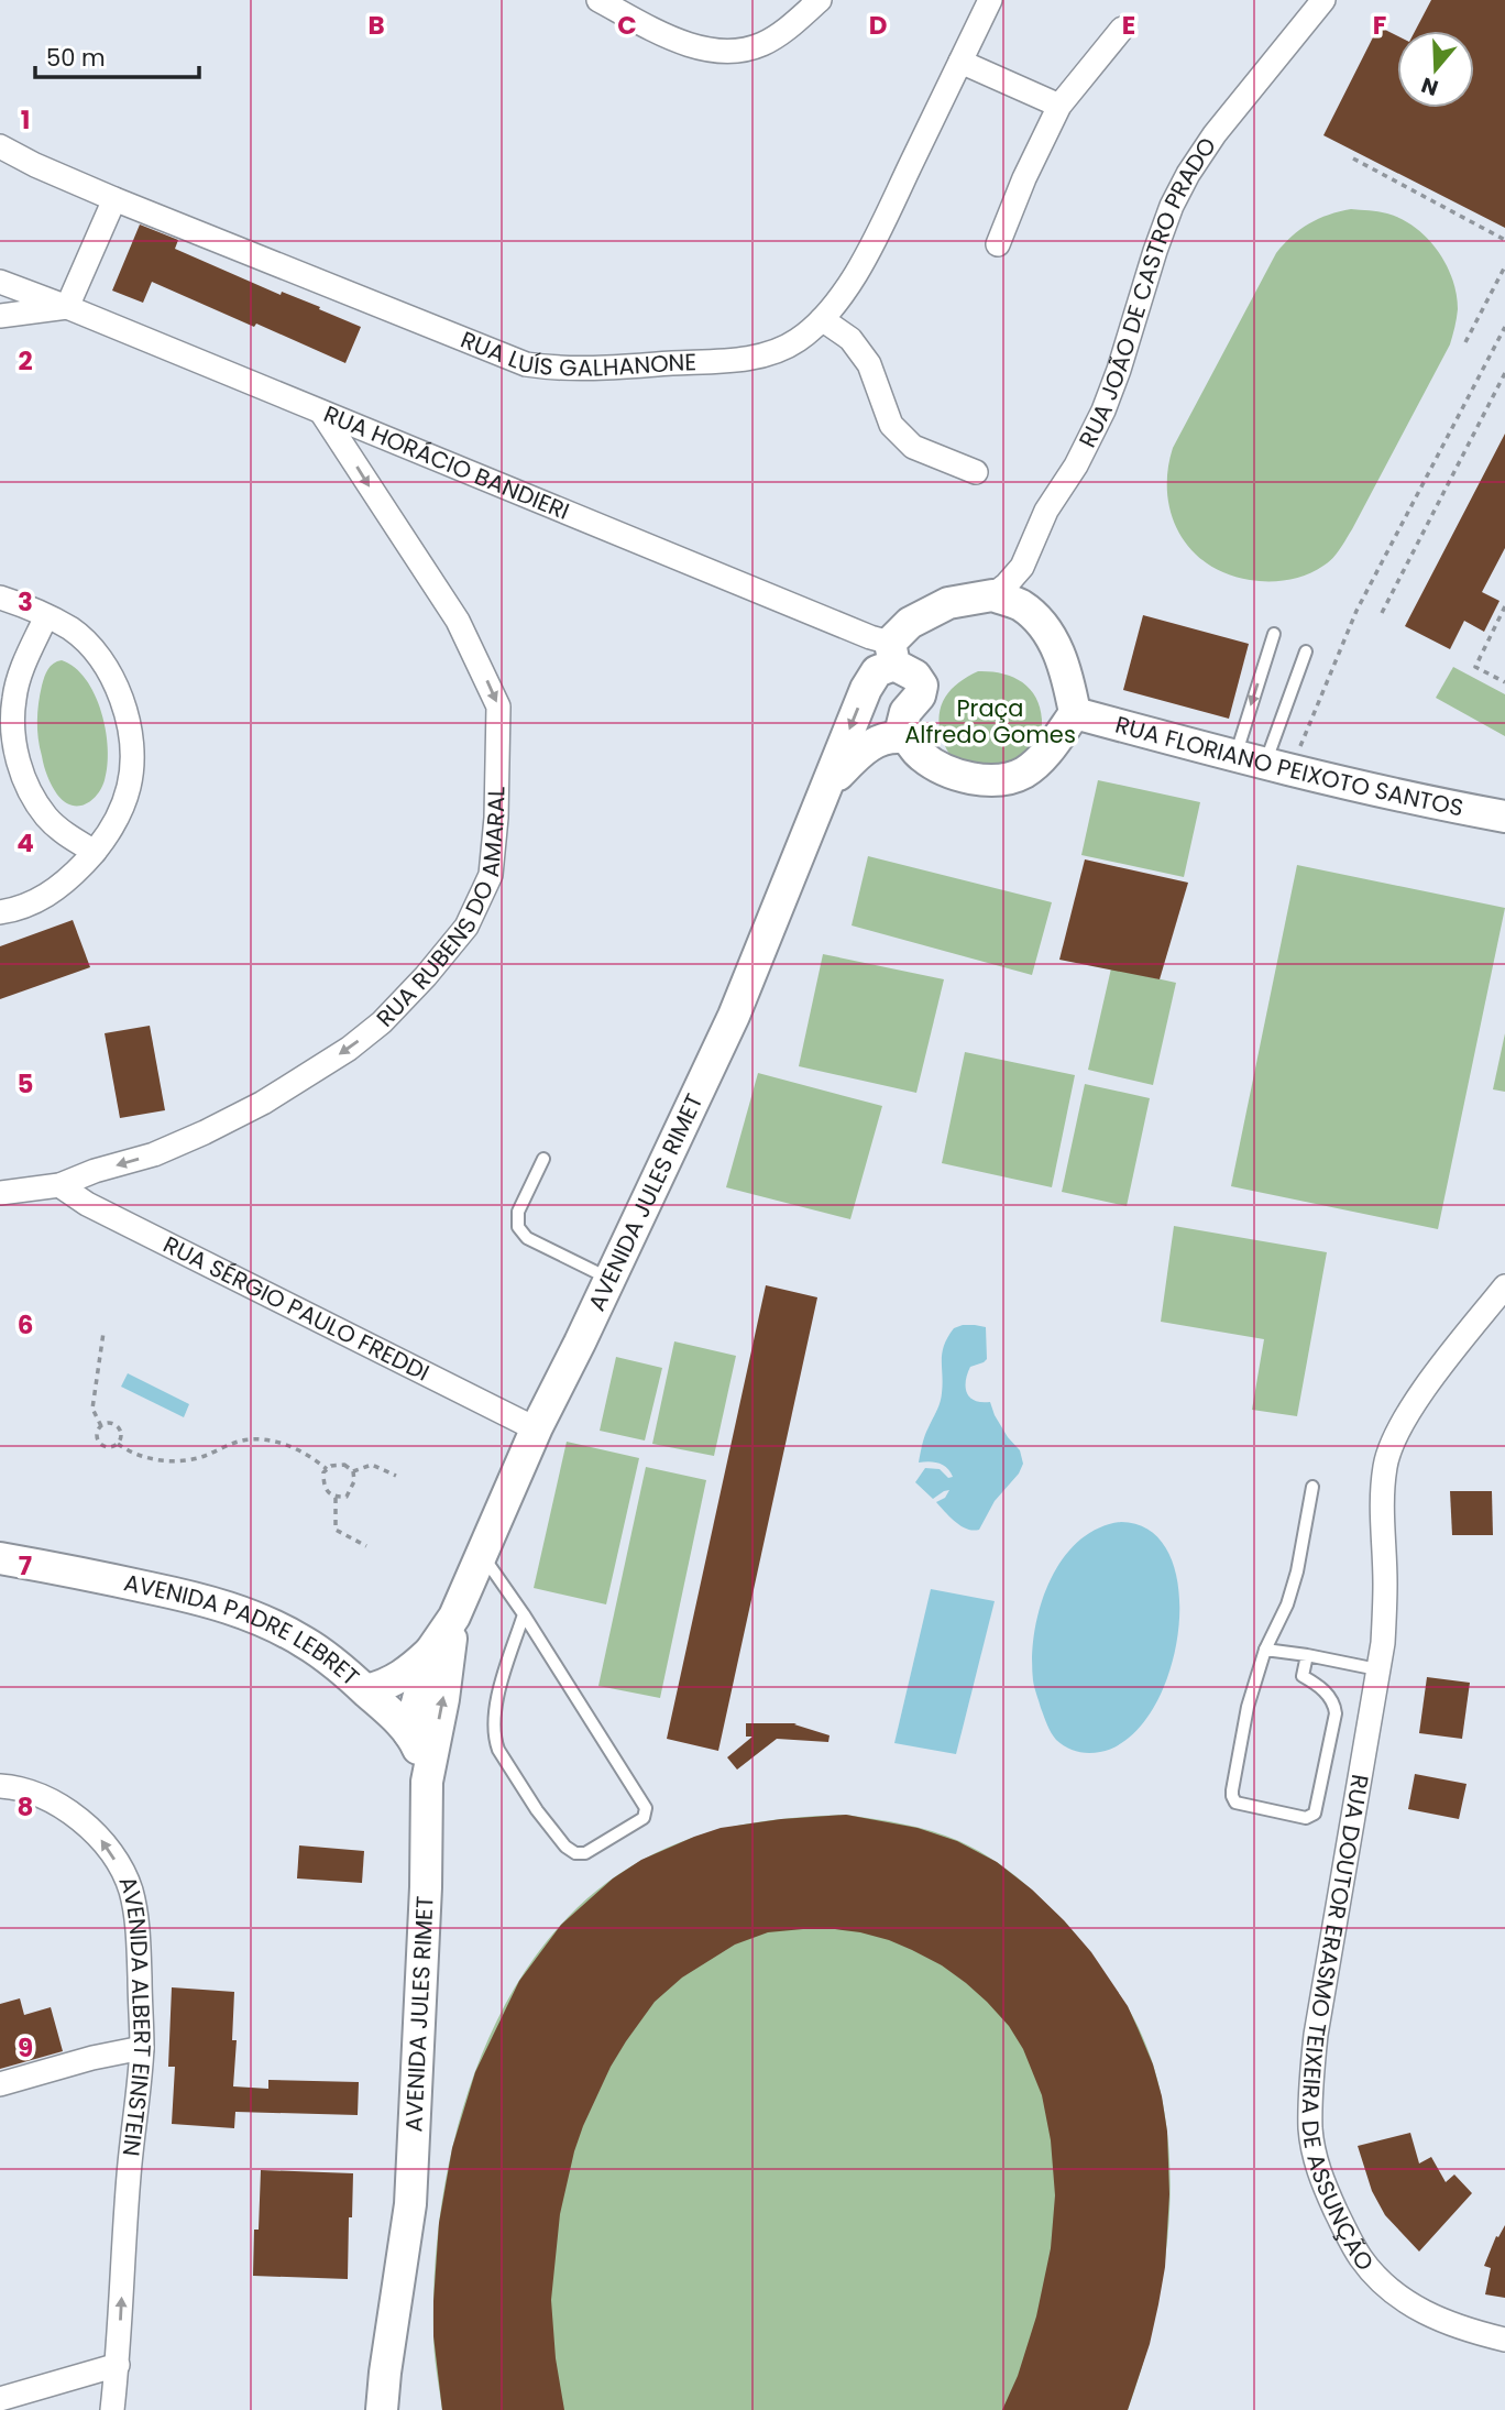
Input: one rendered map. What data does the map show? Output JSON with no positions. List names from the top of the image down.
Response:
{
  "streets": {
    "street": [
      "RUA JOÃO DE CASTRO PRADO",
      "RUA LUÍS GALHANONE",
      "RUA HORÁCIO BANDIERI",
      "RUA FLORIANO PEIXOTO SANTOS",
      "RUA RUBENS DO AMARAL",
      "AVENIDA JULES RIMET",
      "RUA SÉRGIO PAULO FREDDI",
      "AVENIDA PADRE LEBRET",
      "AVENIDA ALBERT EINSTEIN",
      "RUA DOUTOR ERASMO TEIXEIRA DE ASSUNÇÃO"
    ]
  },
  "crossings": [
    ["RUA JOÃO DE CASTRO PRADO", "RUA HORÁCIO BANDIERI"],
    ["RUA JOÃO DE CASTRO PRADO", "RUA FLORIANO PEIXOTO SANTOS"],
    ["RUA JOÃO DE CASTRO PRADO", "AVENIDA JULES RIMET"],
    ["RUA HORÁCIO BANDIERI", "RUA FLORIANO PEIXOTO SANTOS"],
    ["RUA HORÁCIO BANDIERI", "RUA RUBENS DO AMARAL"],
    ["RUA HORÁCIO BANDIERI", "AVENIDA JULES RIMET"],
    ["RUA FLORIANO PEIXOTO SANTOS", "AVENIDA JULES RIMET"],
    ["RUA RUBENS DO AMARAL", "RUA SÉRGIO PAULO FREDDI"],
    ["AVENIDA JULES RIMET", "RUA SÉRGIO PAULO FREDDI"],
    ["AVENIDA JULES RIMET", "AVENIDA PADRE LEBRET"]
  ],
  "one_way": ["AVENIDA ALBERT EINSTEIN"],
  "parks": ["Praça Alfredo Gomes"],
  "scale_bar": "50 m",
  "north": "bottom",
  "grid": {
    "columns": [
      "B",
      "C",
      "D",
      "E",
      "F"
    ],
    "rows": [
      "1",
      "2",
      "3",
      "4",
      "5",
      "6",
      "7",
      "8",
      "9"
    ]
  }
}
